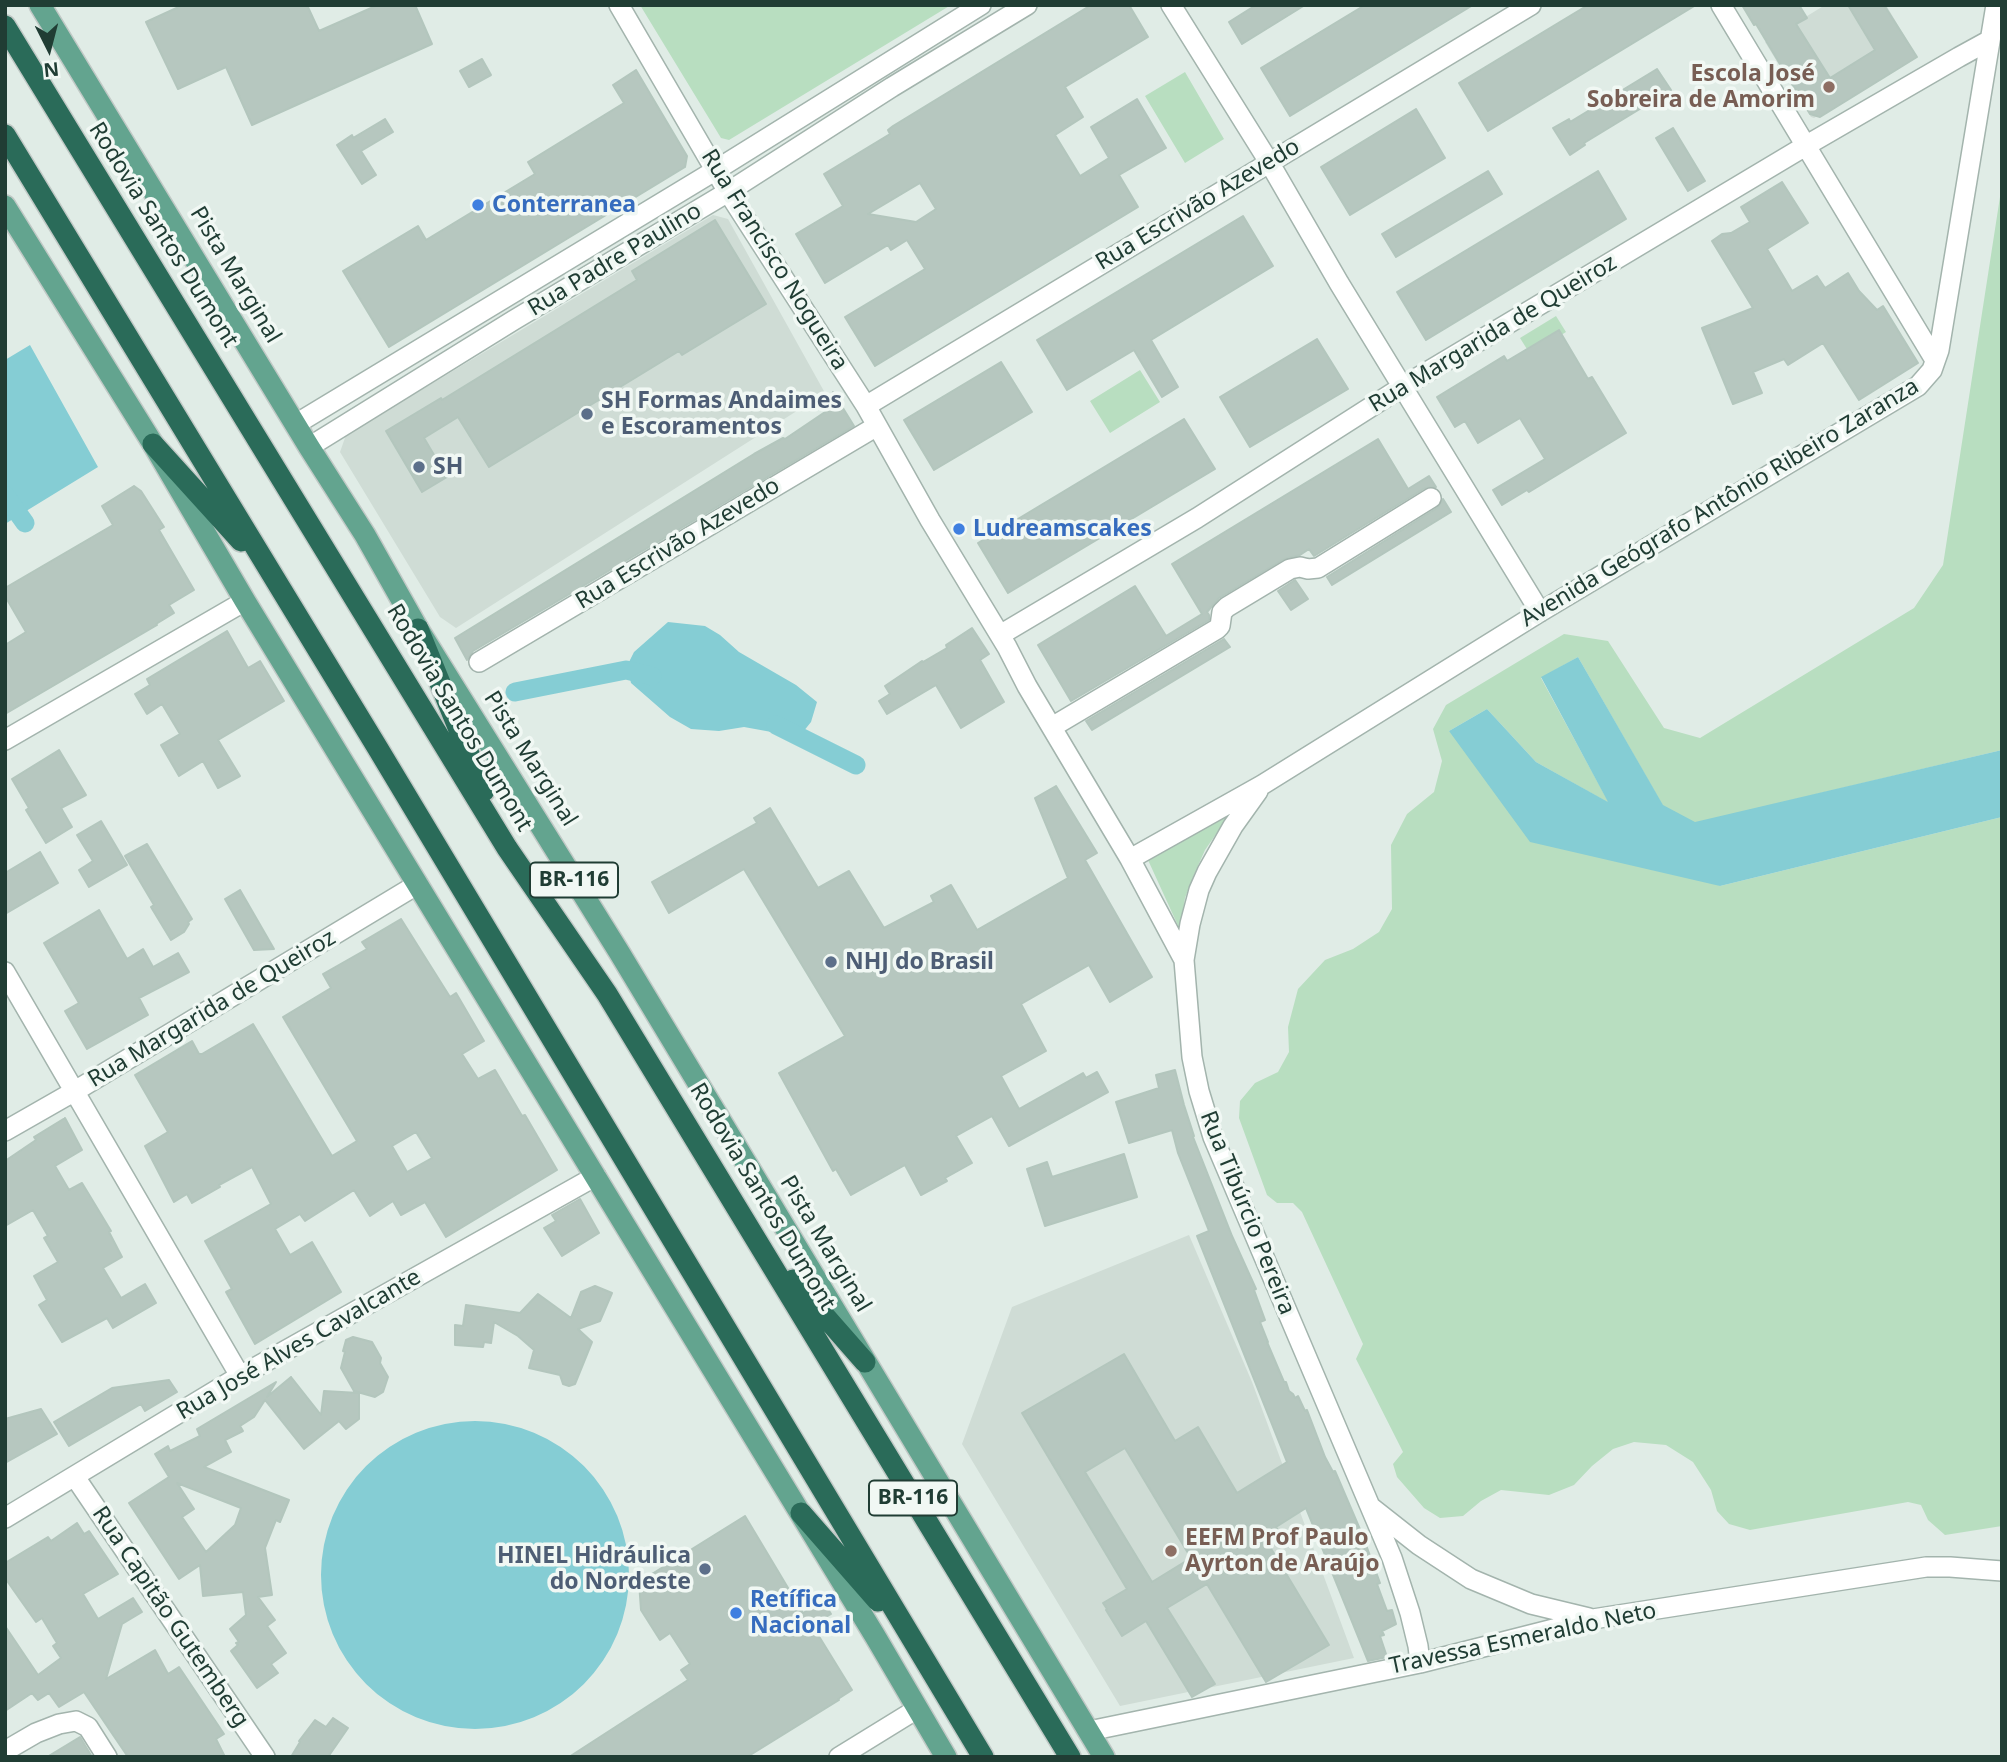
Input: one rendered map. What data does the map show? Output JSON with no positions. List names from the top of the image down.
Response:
{
  "streets": {
    "highway": ["Rodovia Santos Dumont", "BR-116"],
    "main road": ["Pista Marginal"],
    "street": [
      "Rua Escrivão Azevedo",
      "Rua Padre Paulino",
      "Rua Francisco Nogueira",
      "Rua Margarida de Queiroz",
      "Avenida Geógrafo Antônio Ribeiro Zaranza",
      "Rua Tibúrcio Pereira",
      "Rua José Alves Cavalcante",
      "Rua Capitão Gutemberg",
      "Travessa Esmeraldo Neto"
    ]
  },
  "crossings": [
    ["Rua Escrivão Azevedo", "Rua Francisco Nogueira"],
    ["Rua Padre Paulino", "Rua Francisco Nogueira"],
    ["Rua Padre Paulino", "Pista Marginal"],
    ["Rua Francisco Nogueira", "Rua Margarida de Queiroz"],
    ["Rua Francisco Nogueira", "Rua Tibúrcio Pereira"],
    ["Pista Marginal", "Travessa Esmeraldo Neto"],
    ["Rua Margarida de Queiroz", "Avenida Geógrafo Antônio Ribeiro Zaranza"],
    ["Avenida Geógrafo Antônio Ribeiro Zaranza", "Rua Tibúrcio Pereira"],
    ["Rua Tibúrcio Pereira", "Travessa Esmeraldo Neto"],
    ["Rua José Alves Cavalcante", "Rua Capitão Gutemberg"]
  ],
  "places": [
    "Escola José Sobreira de Amorim",
    "Conterranea",
    "SH Formas Andaimes e Escoramentos",
    "SH",
    "Ludreamscakes",
    "NHJ do Brasil",
    "EEFM Prof Paulo Ayrton de Araújo",
    "HINEL Hidráulica do Nordeste",
    "Retífica Nacional"
  ],
  "north": "bottom"
}
